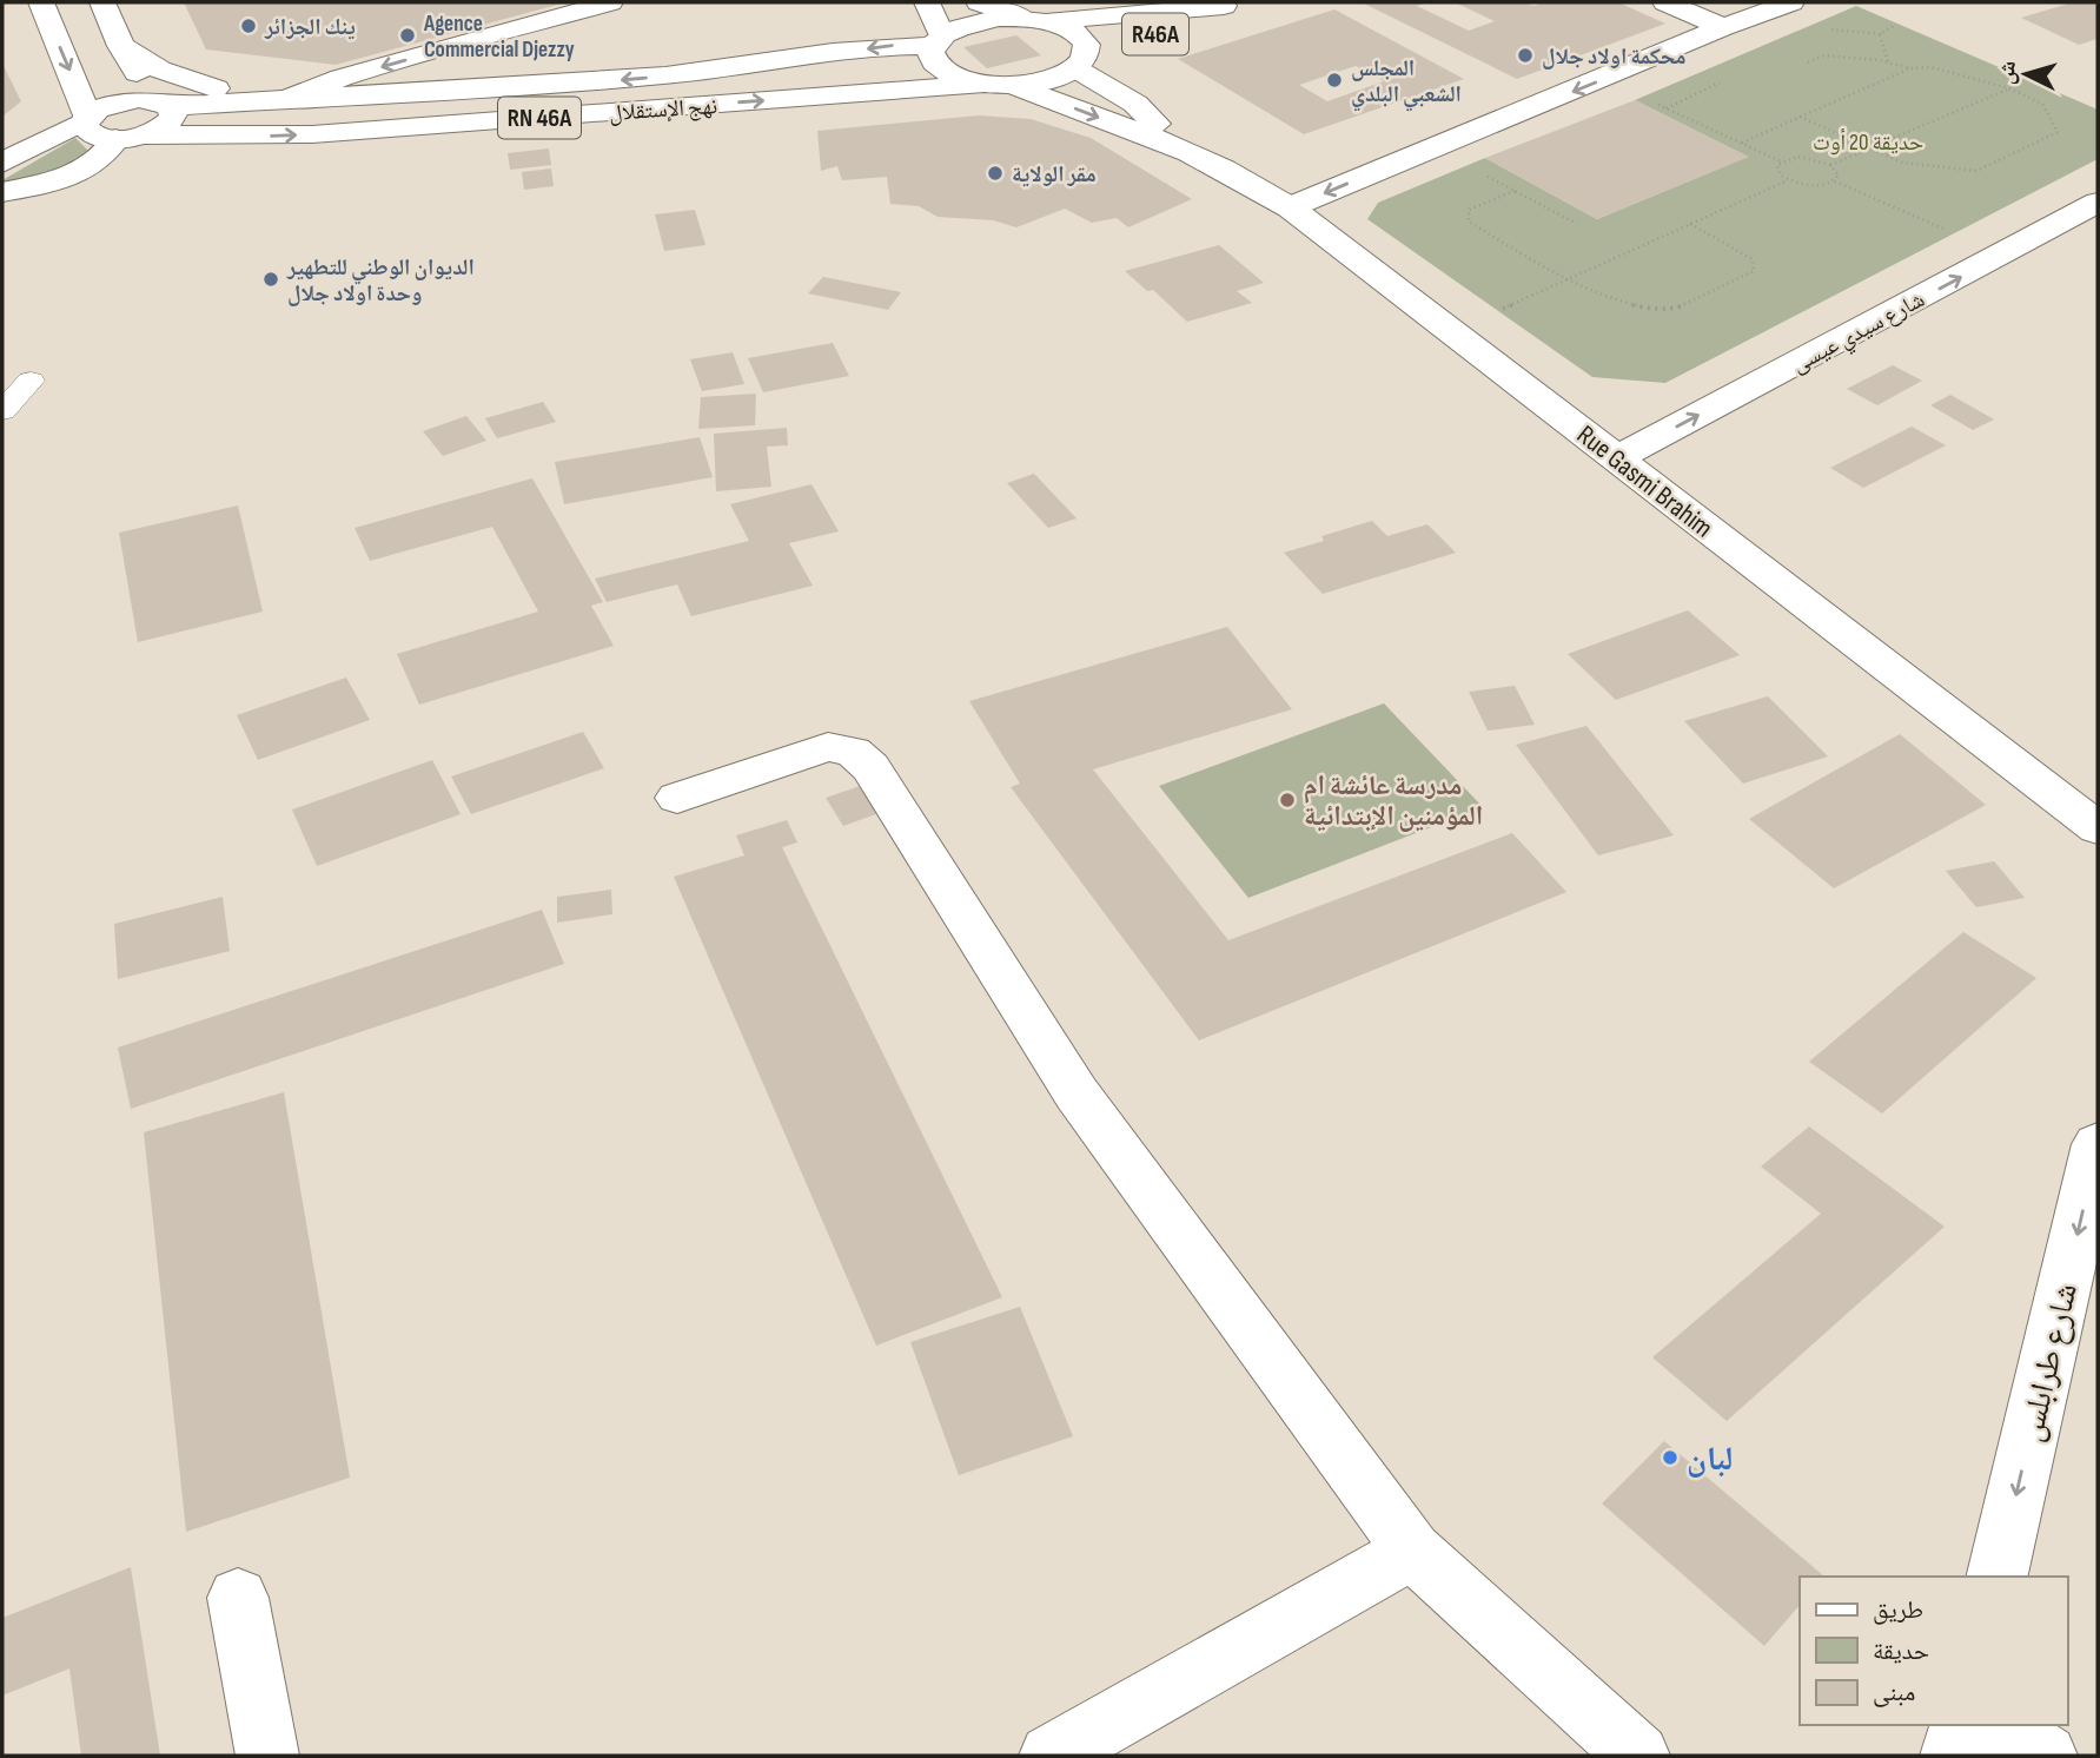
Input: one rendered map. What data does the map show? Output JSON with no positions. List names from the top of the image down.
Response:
{
  "streets": {
    "main road": [
      "R46A",
      "نهج الإستقلال",
      "RN 46A",
      "شارع سيدي عيسى",
      "Rue Gasmi Brahim",
      "شارع طرابلس"
    ]
  },
  "crossings": [
    ["نهج الإستقلال", "Rue Gasmi Brahim"],
    ["شارع سيدي عيسى", "Rue Gasmi Brahim"]
  ],
  "one_way": ["شارع طرابلس"],
  "parks": ["حديقة 20 أوت"],
  "places": [
    "ينك الجزائر",
    "Agence Commercial Djezzy",
    "محكمة اولاد جلال",
    "المجلس الشعبي البلدي",
    "مقر الولاية",
    "الديوان الوطني للتطهير وحدة اولاد جلال",
    "مدرسة عائشة ام المؤمنين الإبتدائية",
    "لبان"
  ],
  "legend": ["طريق", "حديقة", "مبنى"],
  "north": "left"
}
